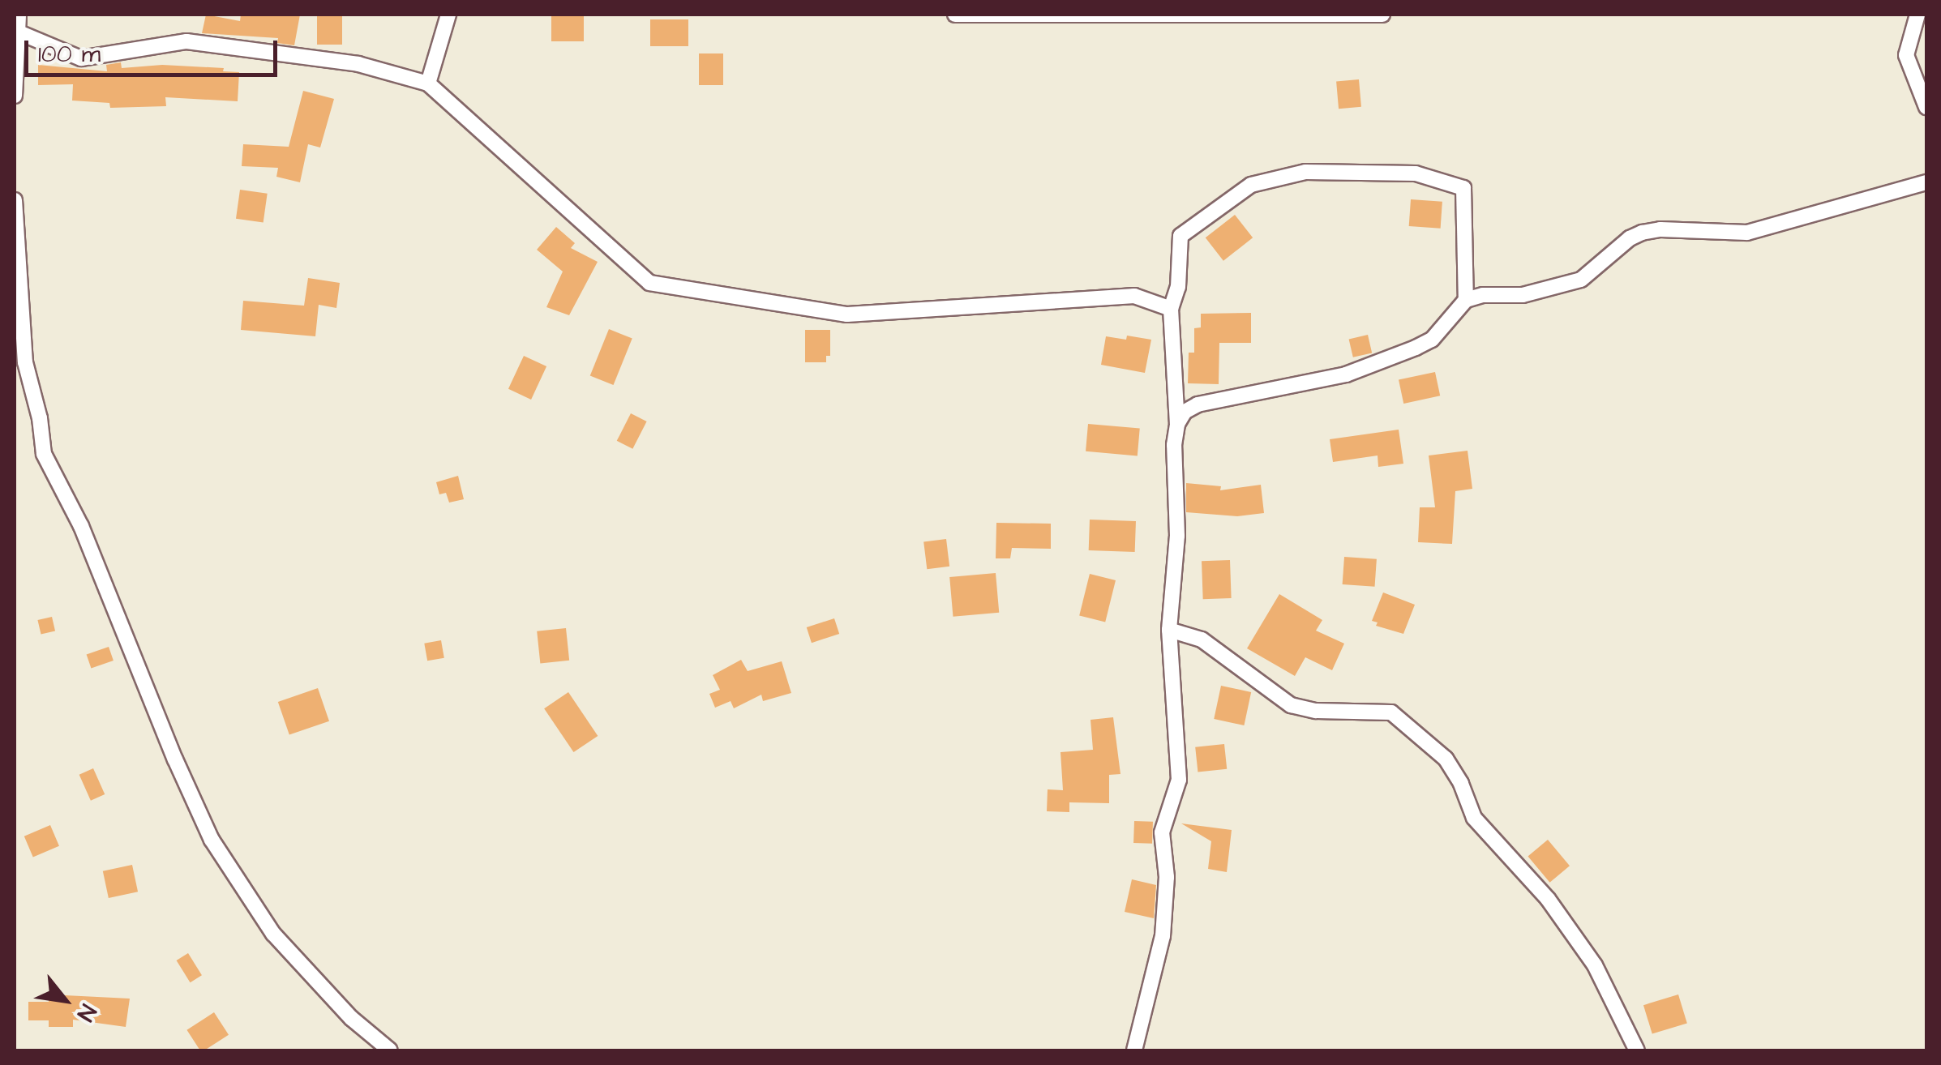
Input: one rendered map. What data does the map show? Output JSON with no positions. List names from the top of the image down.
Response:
{
  "scale_bar": "100 m",
  "north": "bottom right"
}
